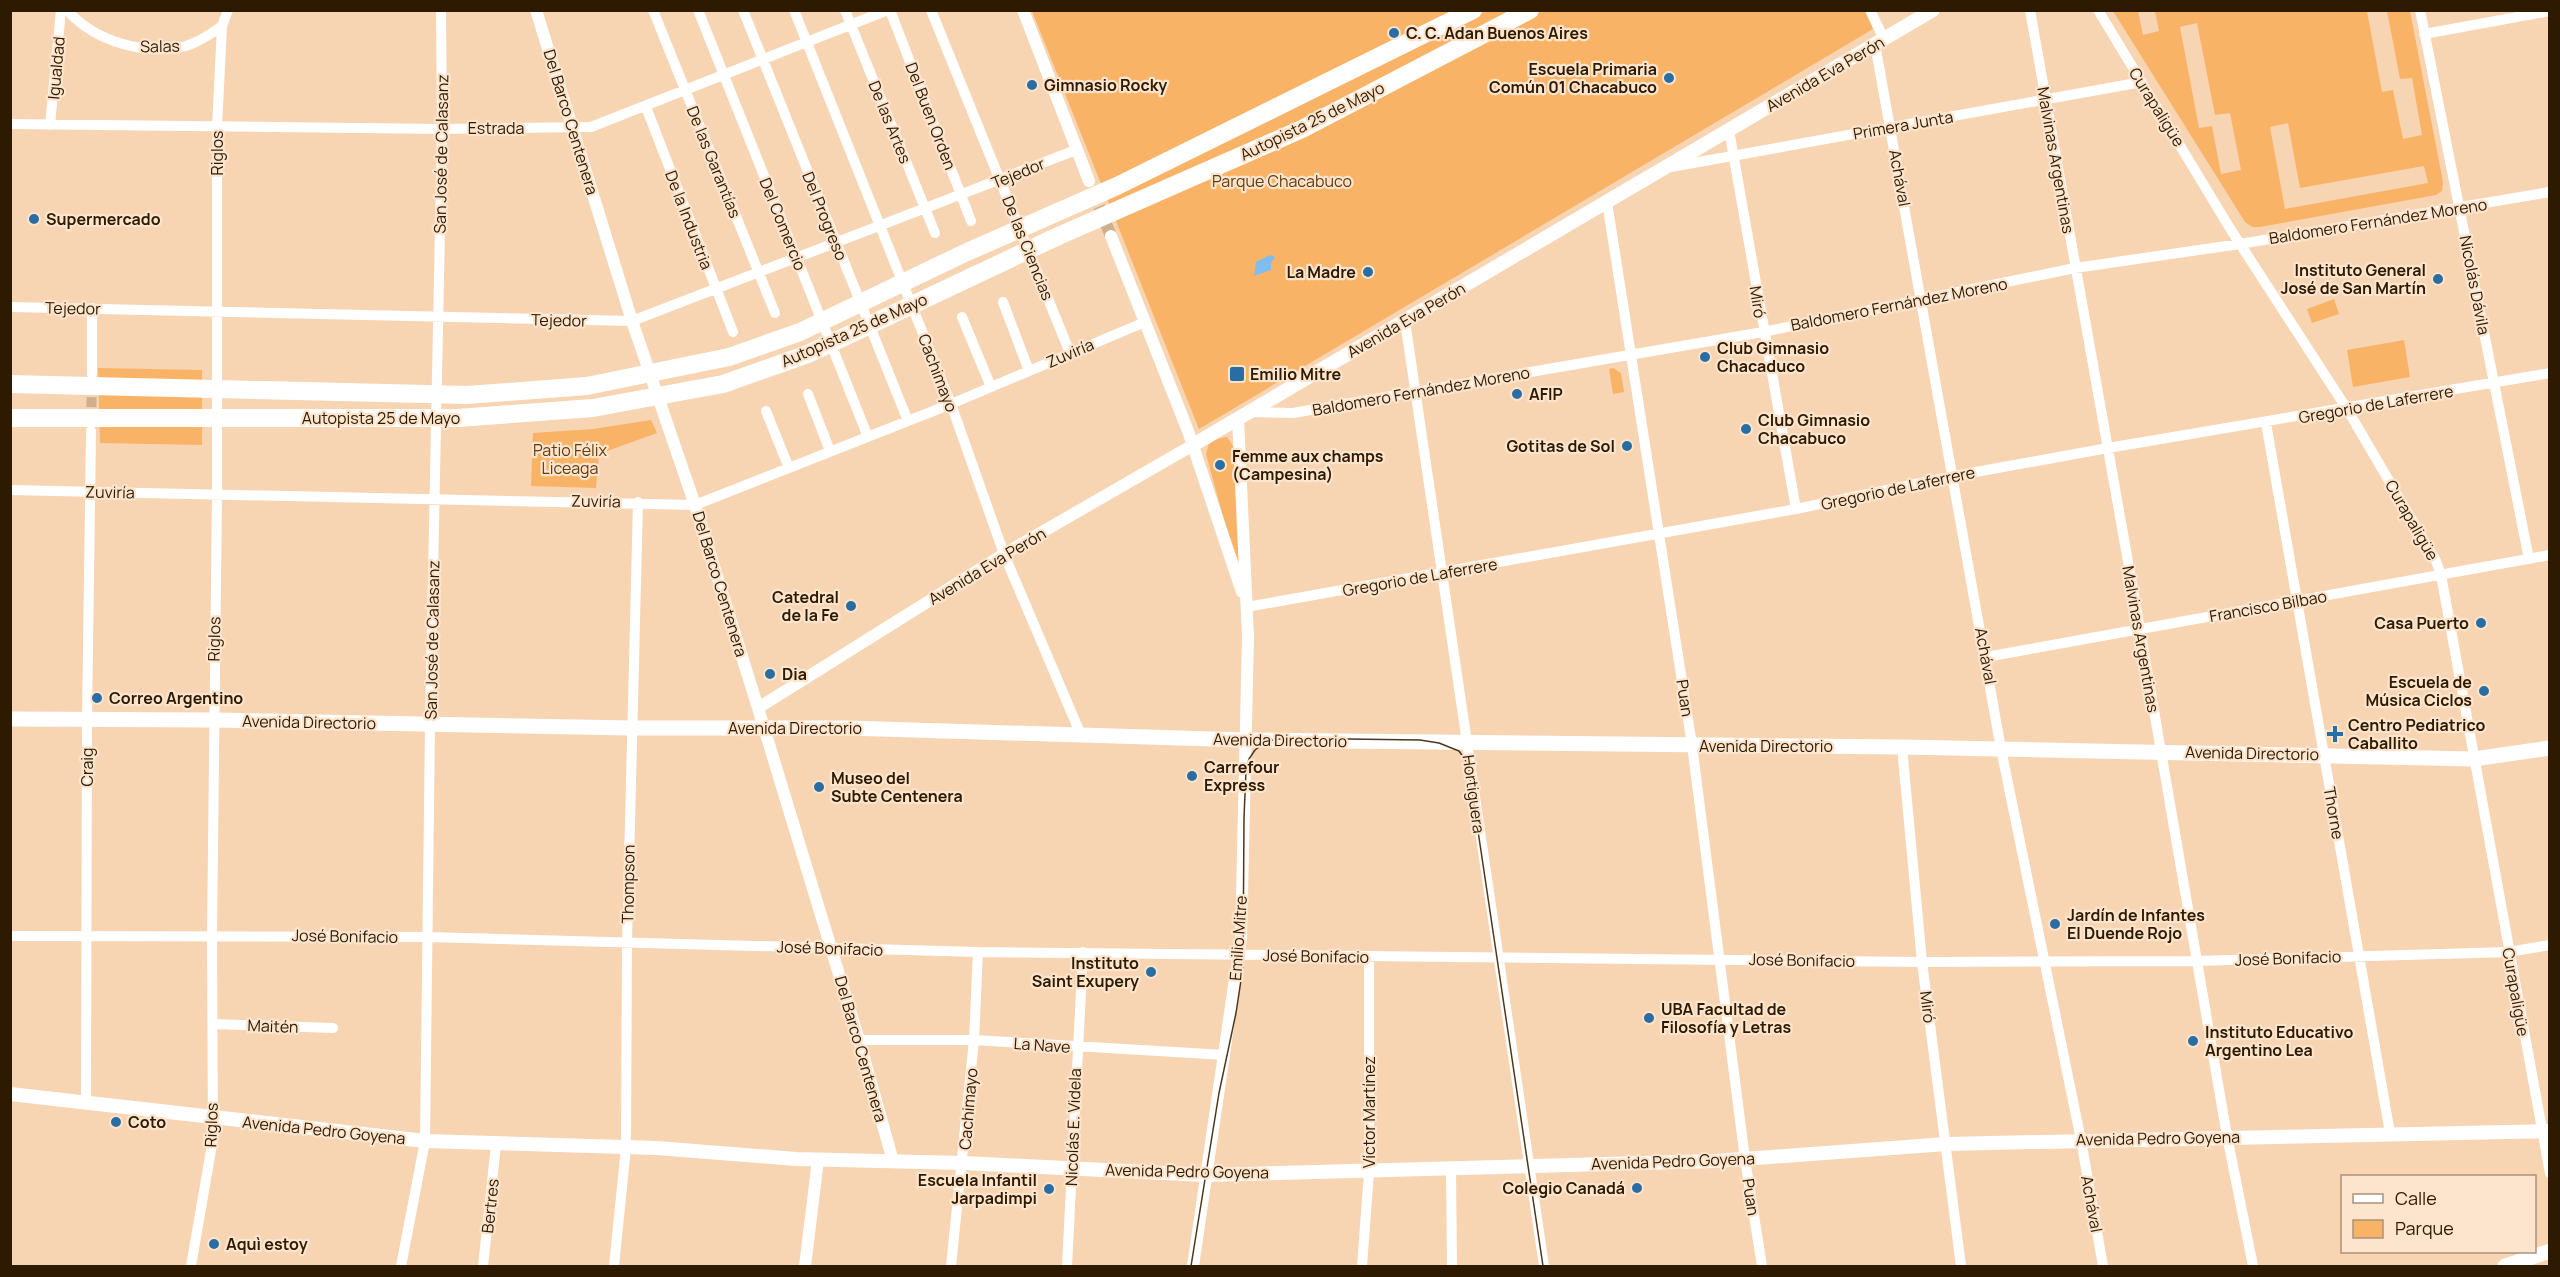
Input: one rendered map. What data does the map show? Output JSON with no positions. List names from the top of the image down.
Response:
{
  "streets": {
    "highway": ["Autopista 25 de Mayo"],
    "main road": ["Avenida Eva Perón", "Avenida Directorio", "Avenida Pedro Goyena"],
    "street": [
      "Salas",
      "Igualdad",
      "Curapaligüe",
      "Del Buen Orden",
      "Del Barco Centenera",
      "De las Artes",
      "Primera Junta",
      "Estrada",
      "Riglos",
      "San José de Calasanz",
      "Malvinas Argentinas",
      "De las Garantías",
      "Tejedor",
      "Achával",
      "Del Progreso",
      "De la Industria",
      "Baldomero Fernández Moreno",
      "Del Comercio",
      "De las Ciencias",
      "Nicolás Dávila",
      "Miró",
      "Zuviría",
      "Cachimayo",
      "Gregorio de Laferrere",
      "Francisco Bilbao",
      "Puan",
      "Craig",
      "Hortiguera",
      "Thorne",
      "Thompson",
      "José Bonifacio",
      "Emilio Mitre",
      "Maitén",
      "La Nave",
      "Víctor Martínez",
      "Nicolás E. Videla",
      "Bertres"
    ]
  },
  "crossings": [
    ["Salas", "Riglos"],
    ["Igualdad", "Estrada"],
    ["Avenida Eva Perón", "Del Barco Centenera"],
    ["Avenida Eva Perón", "Primera Junta"],
    ["Avenida Eva Perón", "Achával"],
    ["Avenida Eva Perón", "Baldomero Fernández Moreno"],
    ["Avenida Eva Perón", "Miró"],
    ["Avenida Eva Perón", "Cachimayo"],
    ["Avenida Eva Perón", "Puan"],
    ["Avenida Eva Perón", "Hortiguera"],
    ["Avenida Eva Perón", "Emilio Mitre"],
    ["Curapaligüe", "Primera Junta"],
    ["Curapaligüe", "Baldomero Fernández Moreno"],
    ["Curapaligüe", "Gregorio de Laferrere"],
    ["Curapaligüe", "Francisco Bilbao"],
    ["Curapaligüe", "Avenida Directorio"],
    ["Curapaligüe", "José Bonifacio"],
    ["Curapaligüe", "Avenida Pedro Goyena"],
    ["Del Buen Orden", "Estrada"],
    ["Del Buen Orden", "Tejedor"],
    ["Del Barco Centenera", "Estrada"],
    ["Del Barco Centenera", "Tejedor"],
    ["Del Barco Centenera", "Zuviría"],
    ["Del Barco Centenera", "Avenida Directorio"],
    ["Del Barco Centenera", "José Bonifacio"],
    ["Del Barco Centenera", "La Nave"],
    ["Del Barco Centenera", "Avenida Pedro Goyena"],
    ["De las Artes", "Estrada"],
    ["De las Artes", "Tejedor"],
    ["Primera Junta", "Malvinas Argentinas"],
    ["Primera Junta", "Achával"],
    ["Primera Junta", "Miró"],
    ["Estrada", "Riglos"],
    ["Estrada", "San José de Calasanz"],
    ["Estrada", "De las Garantías"],
    ["Estrada", "Del Progreso"],
    ["Estrada", "De la Industria"],
    ["Estrada", "Del Comercio"],
    ["Estrada", "Cachimayo"],
    ["Riglos", "Tejedor"],
    ["Riglos", "Zuviría"],
    ["Riglos", "Avenida Directorio"],
    ["Riglos", "José Bonifacio"],
    ["Riglos", "Maitén"],
    ["Riglos", "Avenida Pedro Goyena"],
    ["San José de Calasanz", "Tejedor"],
    ["San José de Calasanz", "Zuviría"],
    ["San José de Calasanz", "Avenida Directorio"],
    ["San José de Calasanz", "José Bonifacio"],
    ["San José de Calasanz", "Avenida Pedro Goyena"],
    ["Malvinas Argentinas", "Baldomero Fernández Moreno"],
    ["Malvinas Argentinas", "Gregorio de Laferrere"],
    ["Malvinas Argentinas", "Francisco Bilbao"],
    ["Malvinas Argentinas", "Avenida Directorio"],
    ["Malvinas Argentinas", "José Bonifacio"],
    ["Malvinas Argentinas", "Avenida Pedro Goyena"],
    ["De las Garantías", "Tejedor"],
    ["Tejedor", "Del Progreso"],
    ["Tejedor", "De la Industria"],
    ["Tejedor", "Del Comercio"],
    ["Tejedor", "De las Ciencias"],
    ["Tejedor", "Cachimayo"],
    ["Achával", "Baldomero Fernández Moreno"],
    ["Achával", "Gregorio de Laferrere"],
    ["Achával", "Francisco Bilbao"],
    ["Achával", "Avenida Directorio"],
    ["Achával", "José Bonifacio"],
    ["Achával", "Avenida Pedro Goyena"],
    ["Del Progreso", "Zuviría"],
    ["Baldomero Fernández Moreno", "Nicolás Dávila"],
    ["Baldomero Fernández Moreno", "Miró"],
    ["Baldomero Fernández Moreno", "Puan"],
    ["Baldomero Fernández Moreno", "Hortiguera"],
    ["Baldomero Fernández Moreno", "Emilio Mitre"],
    ["Del Comercio", "Zuviría"],
    ["De las Ciencias", "Zuviría"],
    ["Nicolás Dávila", "Gregorio de Laferrere"],
    ["Nicolás Dávila", "Francisco Bilbao"],
    ["Miró", "Gregorio de Laferrere"],
    ["Miró", "Avenida Directorio"],
    ["Miró", "José Bonifacio"],
    ["Miró", "Avenida Pedro Goyena"],
    ["Zuviría", "Cachimayo"],
    ["Zuviría", "Craig"],
    ["Zuviría", "Thompson"],
    ["Zuviría", "Emilio Mitre"],
    ["Cachimayo", "Avenida Directorio"],
    ["Cachimayo", "José Bonifacio"],
    ["Cachimayo", "La Nave"],
    ["Cachimayo", "Avenida Pedro Goyena"],
    ["Gregorio de Laferrere", "Puan"],
    ["Gregorio de Laferrere", "Hortiguera"],
    ["Gregorio de Laferrere", "Thorne"],
    ["Gregorio de Laferrere", "Emilio Mitre"],
    ["Francisco Bilbao", "Thorne"],
    ["Puan", "Avenida Directorio"],
    ["Puan", "José Bonifacio"],
    ["Puan", "Avenida Pedro Goyena"],
    ["Avenida Directorio", "Craig"],
    ["Avenida Directorio", "Hortiguera"],
    ["Avenida Directorio", "Thorne"],
    ["Avenida Directorio", "Thompson"],
    ["Avenida Directorio", "Emilio Mitre"],
    ["Craig", "José Bonifacio"],
    ["Craig", "Avenida Pedro Goyena"],
    ["Hortiguera", "José Bonifacio"],
    ["Hortiguera", "Avenida Pedro Goyena"],
    ["Thorne", "José Bonifacio"],
    ["Thorne", "Avenida Pedro Goyena"],
    ["Thompson", "José Bonifacio"],
    ["Thompson", "Avenida Pedro Goyena"],
    ["José Bonifacio", "Emilio Mitre"],
    ["José Bonifacio", "Víctor Martínez"],
    ["José Bonifacio", "Nicolás E. Videla"],
    ["Emilio Mitre", "La Nave"],
    ["Emilio Mitre", "Avenida Pedro Goyena"],
    ["La Nave", "Nicolás E. Videla"],
    ["Víctor Martínez", "Avenida Pedro Goyena"],
    ["Nicolás E. Videla", "Avenida Pedro Goyena"],
    ["Avenida Pedro Goyena", "Bertres"]
  ],
  "parks": ["Parque Chacabuco", "Patio Félix Liceaga"],
  "places": {
    "other": [
      "C. C. Adan Buenos Aires",
      "Escuela Primaria Común 01 Chacabuco",
      "Gimnasio Rocky",
      "Supermercado",
      "La Madre",
      "Instituto General José de San Martín",
      "Club Gimnasio Chacaduco",
      "AFIP",
      "Club Gimnasio Chacabuco",
      "Gotitas de Sol",
      "Femme aux champs (Campesina)",
      "Catedral de la Fe",
      "Casa Puerto",
      "Dia",
      "Escuela de Música Ciclos",
      "Correo Argentino",
      "Carrefour Express",
      "Museo del Subte Centenera",
      "Jardín de Infantes El Duende Rojo",
      "Instituto Saint Exupery",
      "UBA Facultad de Filosofía y Letras",
      "Instituto Educativo Argentino Lea",
      "Coto",
      "Colegio Canadá",
      "Escuela Infantil Jarpadimpi",
      "Aquì estoy"
    ],
    "transit": ["Emilio Mitre"],
    "health": ["Centro Pediatrico Caballito"]
  },
  "legend": ["Calle", "Parque"]
}
